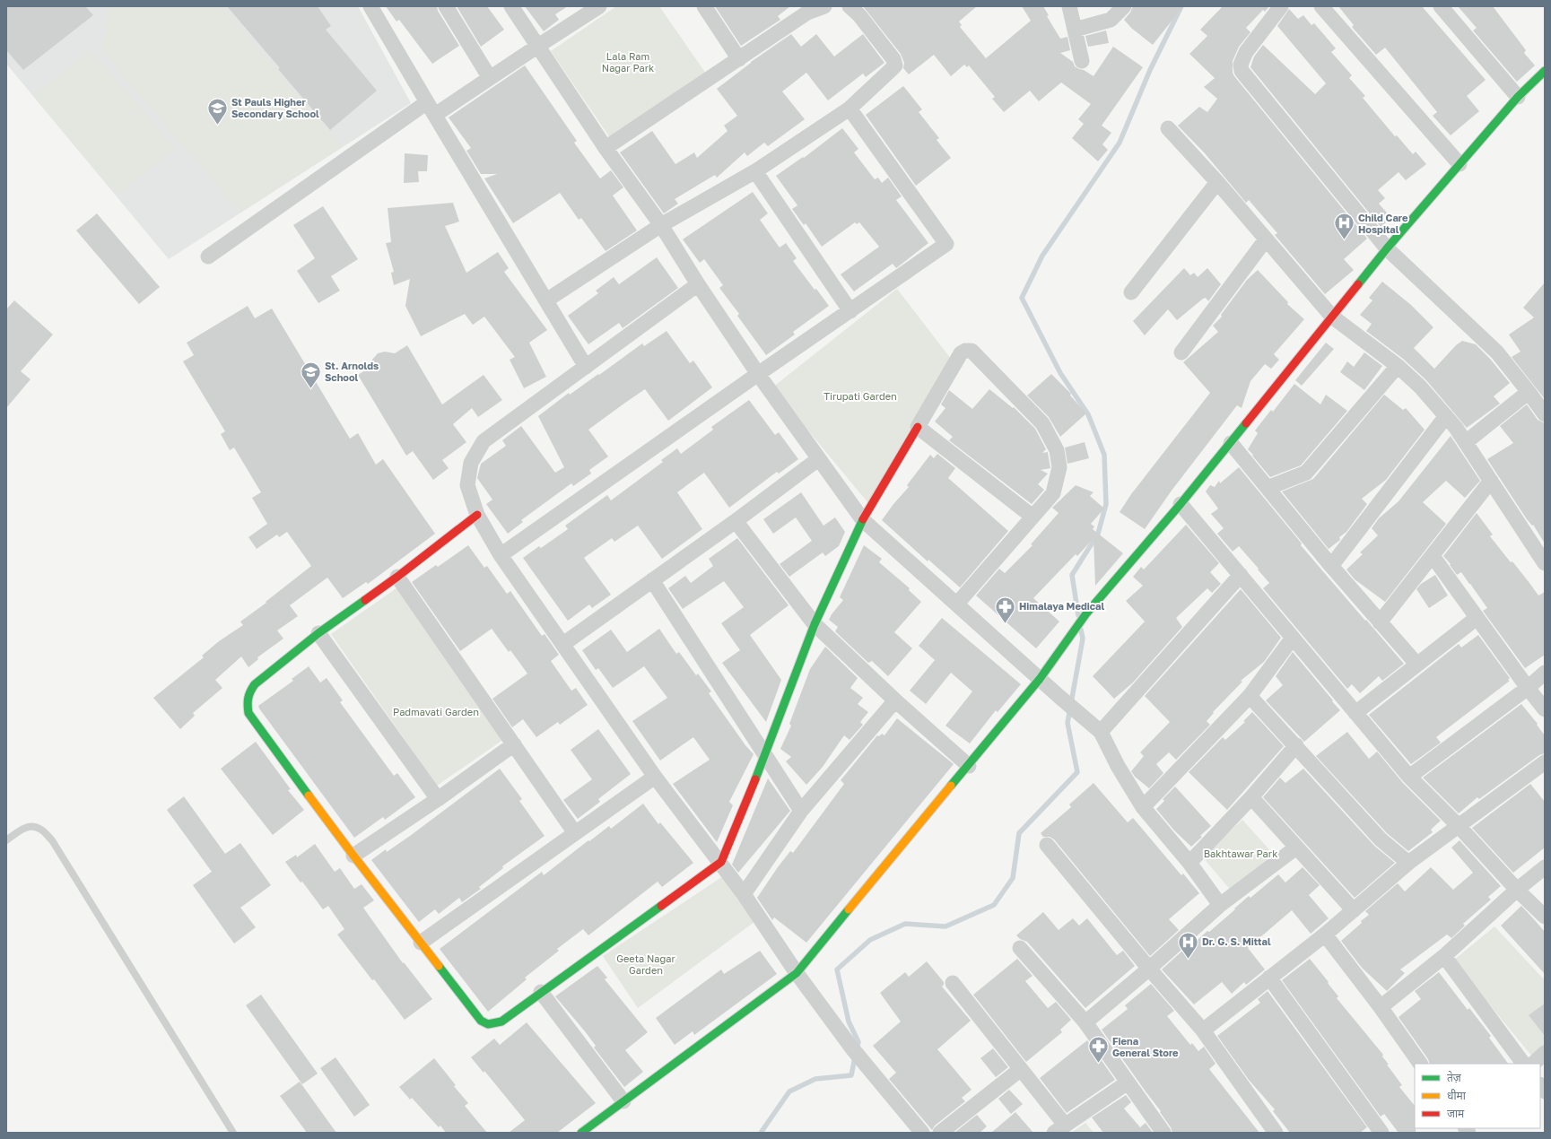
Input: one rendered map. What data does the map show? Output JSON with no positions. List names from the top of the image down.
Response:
{
  "parks": [
    "Lala Ram Nagar Park",
    "Tirupati Garden",
    "Padmavati Garden",
    "Bakhtawar Park",
    "Geeta Nagar Garden"
  ],
  "places": {
    "school or university": ["St Pauls Higher Secondary School", "St. Arnolds School"],
    "hospital": ["Child Care Hospital", "Dr. G. S. Mittal"],
    "pharmacy": ["Himalaya Medical", "Fiena General Store"]
  },
  "legend": ["तेज़", "धीमा", "जाम"]
}
